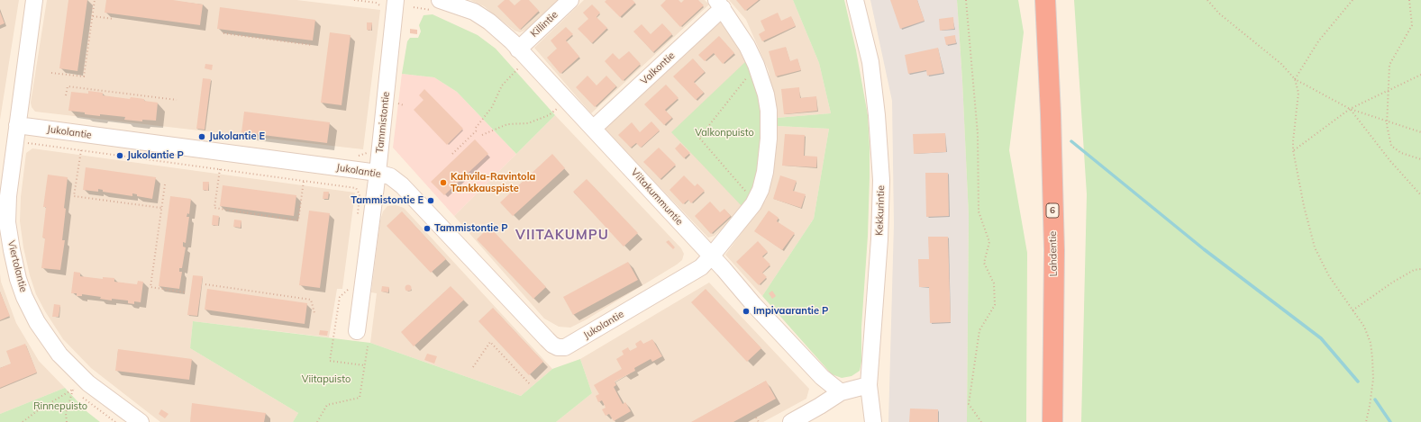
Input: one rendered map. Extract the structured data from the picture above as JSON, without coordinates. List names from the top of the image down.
{
  "streets": {
    "highway": ["6", "Lahdentie"],
    "street": [
      "Killintie",
      "Valkontie",
      "Tammistontie",
      "Jukolantie",
      "Viitakummuntie",
      "Kekkurintie",
      "Viertolantie"
    ]
  },
  "crossings": [
    ["Killintie", "Viitakummuntie"],
    ["Valkontie", "Viitakummuntie"],
    ["Tammistontie", "Jukolantie"],
    ["Jukolantie", "Viitakummuntie"],
    ["Jukolantie", "Viertolantie"]
  ],
  "districts": ["VIITAKUMPU"],
  "parks": ["Valkonpuisto", "Viitapuisto", "Rinnepuisto"],
  "places": [
    "Jukolantie E",
    "Jukolantie P",
    "Kahvila-Ravintola Tankkauspiste",
    "Tammistontie E",
    "Tammistontie P",
    "Impivaarantie P"
  ]
}
